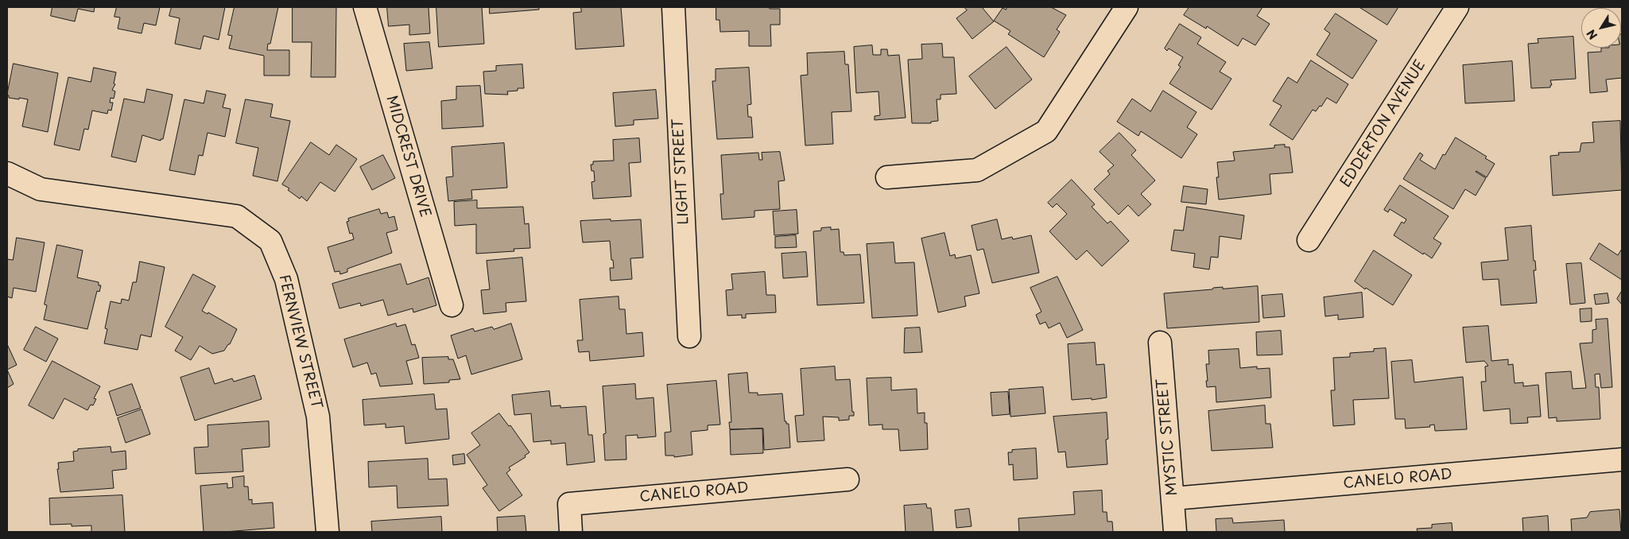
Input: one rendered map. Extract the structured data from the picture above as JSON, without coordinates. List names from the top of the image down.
{
  "streets": {
    "street": [
      "EDDERTON AVENUE",
      "MIDCREST DRIVE",
      "LIGHT STREET",
      "FERNVIEW STREET",
      "MYSTIC STREET",
      "CANELO ROAD"
    ]
  },
  "crossings": [
    ["MYSTIC STREET", "CANELO ROAD"]
  ],
  "north": "bottom left"
}
